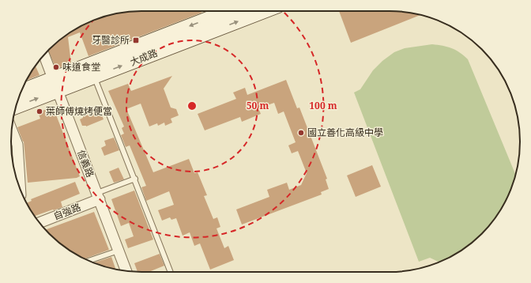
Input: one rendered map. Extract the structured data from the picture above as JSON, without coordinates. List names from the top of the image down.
{
  "streets": {
    "main road": ["大成路"],
    "street": ["信義路", "自強路"]
  },
  "crossings": [
    ["大成路", "信義路"],
    ["信義路", "自強路"]
  ],
  "places": {
    "transit": ["牙醫診所"],
    "other": ["味道食堂", "葉師傅燒烤便當", "國立善化高級中學"]
  },
  "rings": ["50 m", "100 m"]
}
